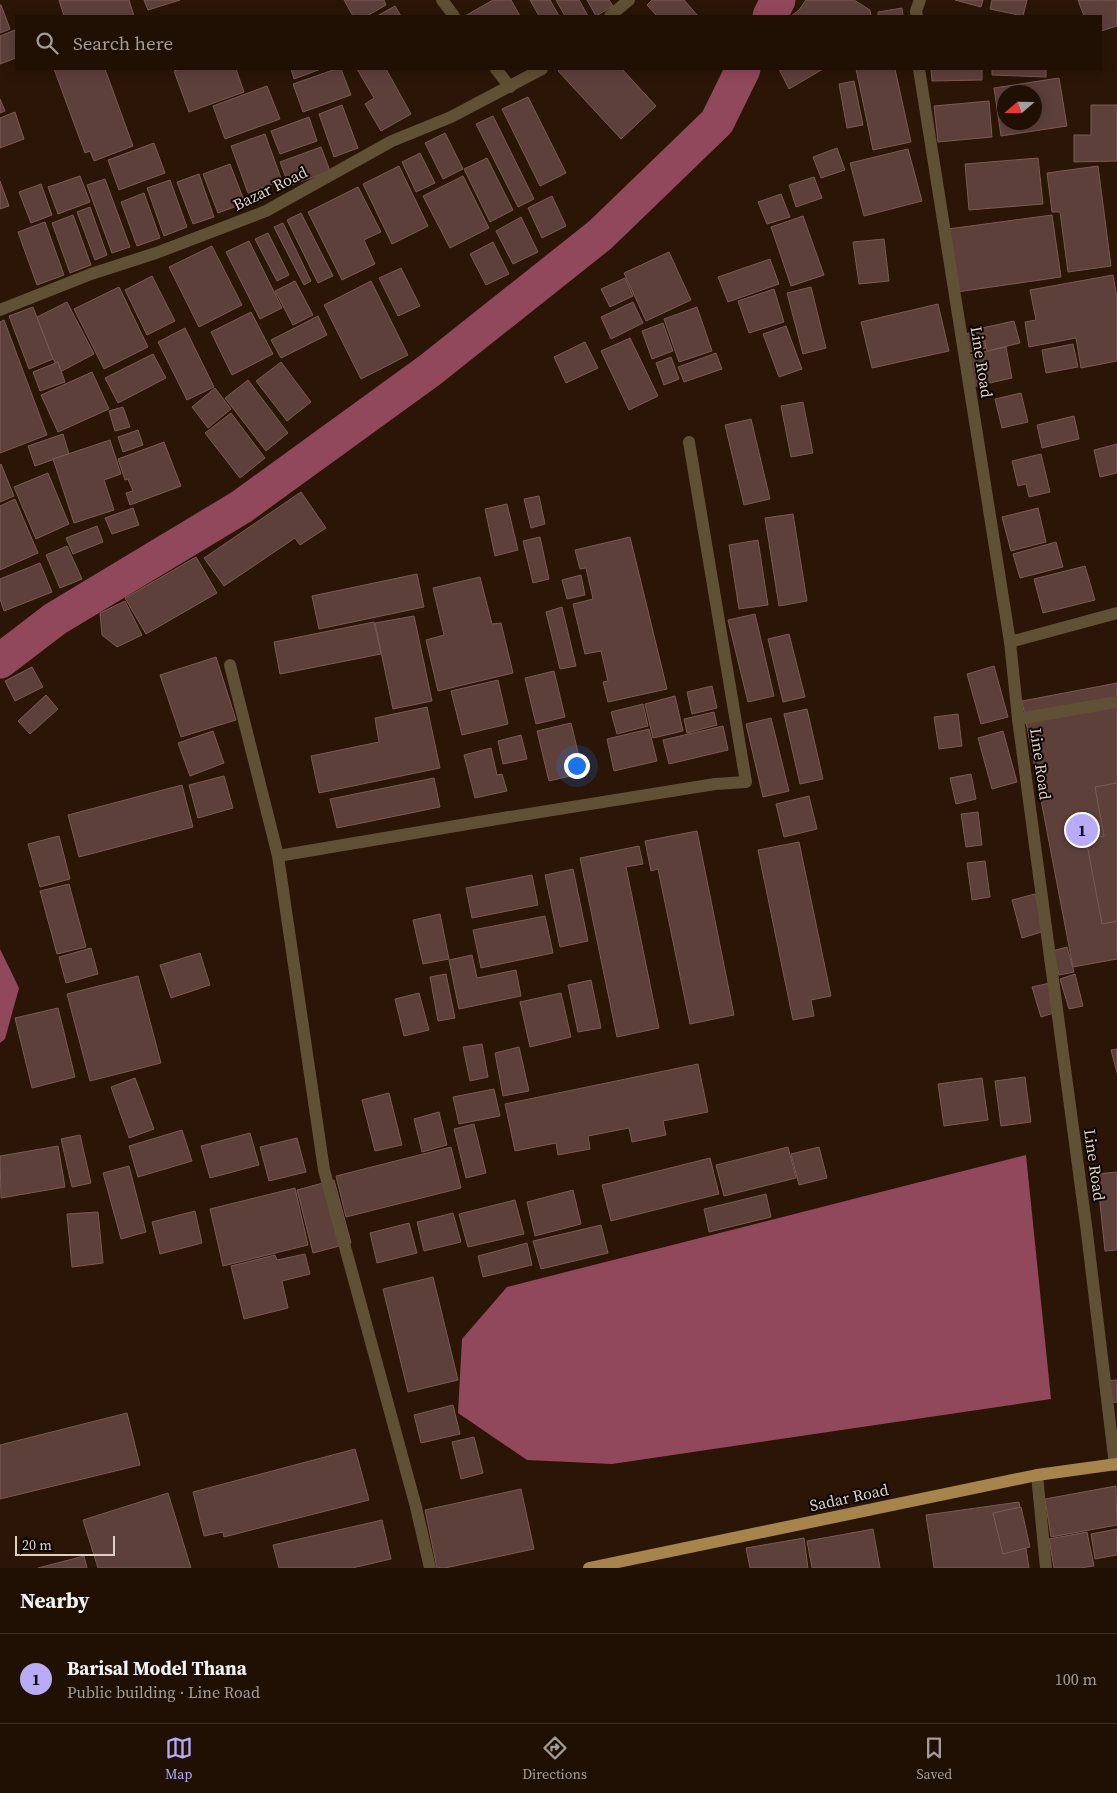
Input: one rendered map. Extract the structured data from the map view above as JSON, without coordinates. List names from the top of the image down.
{
  "streets": {
    "main road": ["Sadar Road"],
    "street": ["Bazar Road", "Line Road"]
  },
  "crossings": [
    ["Line Road", "Sadar Road"]
  ],
  "scale_bar": "20 m",
  "north": "left",
  "page": {
    "search": "Search here",
    "pins": "1",
    "scale": "20 m",
    "heading": "Nearby",
    "list": [
      {
        "mark": "1",
        "name": "Barisal Model Thana",
        "note": "Public building · Line Road",
        "value": "100 m"
      }
    ],
    "nav": ["Map", "Directions", "Saved"]
  }
}
